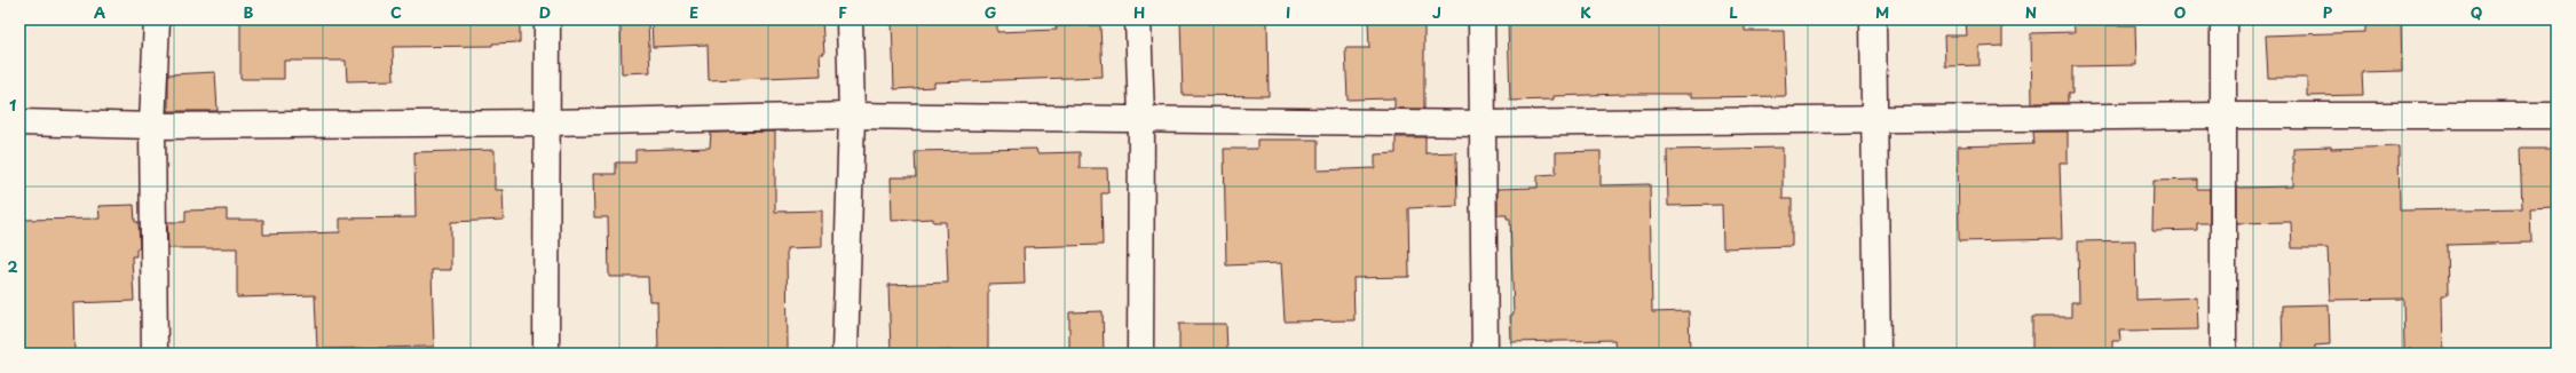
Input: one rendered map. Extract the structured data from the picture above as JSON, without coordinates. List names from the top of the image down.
{
  "grid": {
    "columns": [
      "A",
      "B",
      "C",
      "D",
      "E",
      "F",
      "G",
      "H",
      "I",
      "J",
      "K",
      "L",
      "M",
      "N",
      "O",
      "P",
      "Q"
    ],
    "rows": ["1", "2"]
  }
}
